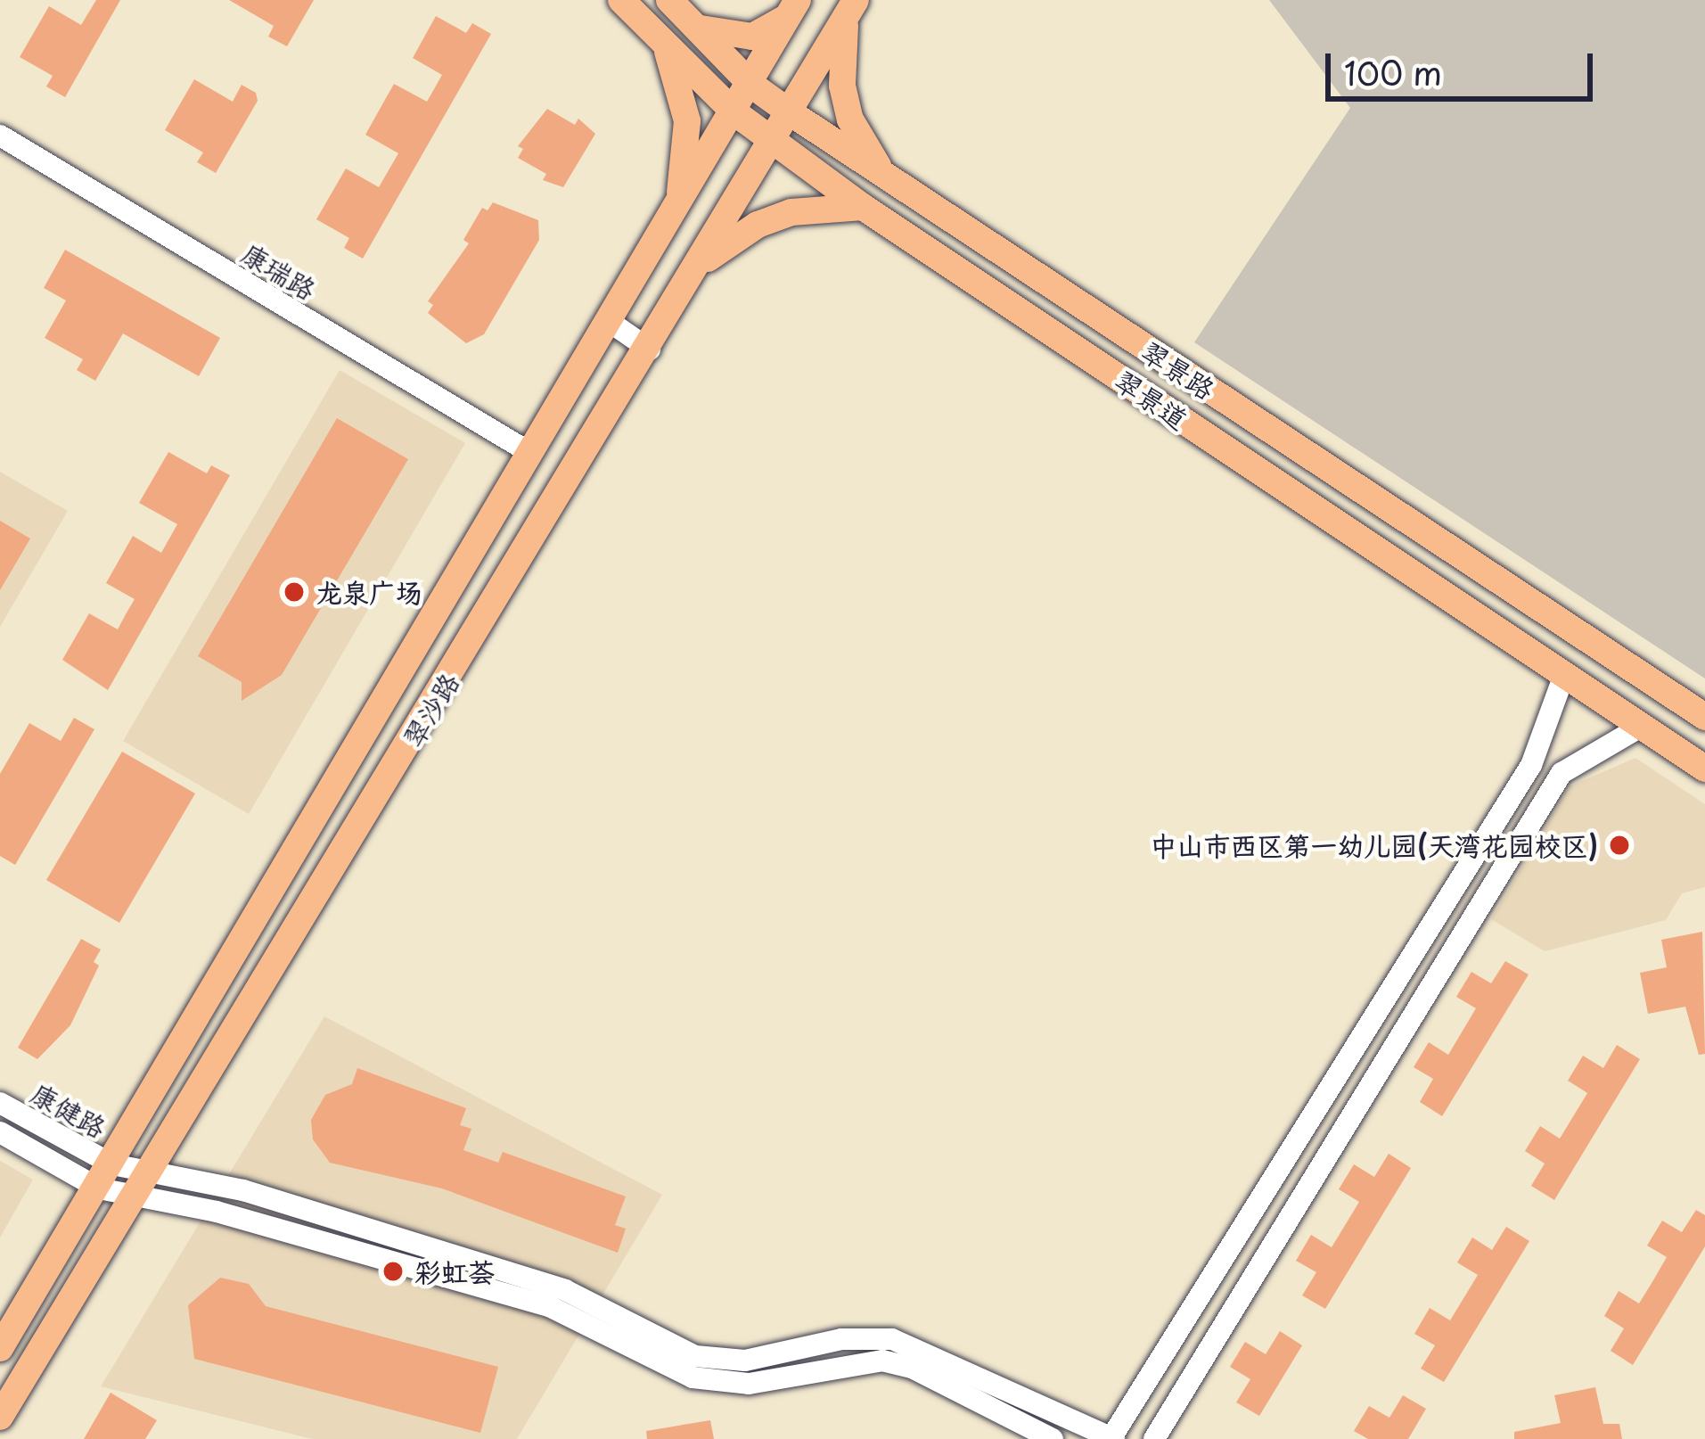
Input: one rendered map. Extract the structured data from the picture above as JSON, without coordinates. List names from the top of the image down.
{
  "streets": {
    "main road": ["翠景路", "翠景道", "翠沙路"],
    "street": ["康瑞路", "康健路"]
  },
  "crossings": [
    ["康瑞路", "翠沙路"],
    ["翠景路", "翠沙路"],
    ["翠景道", "翠沙路"],
    ["翠沙路", "康健路"]
  ],
  "places": ["龙泉广场", "中山市西区第一幼儿园(天湾花园校区)", "彩虹荟"],
  "scale_bar": "100 m"
}
